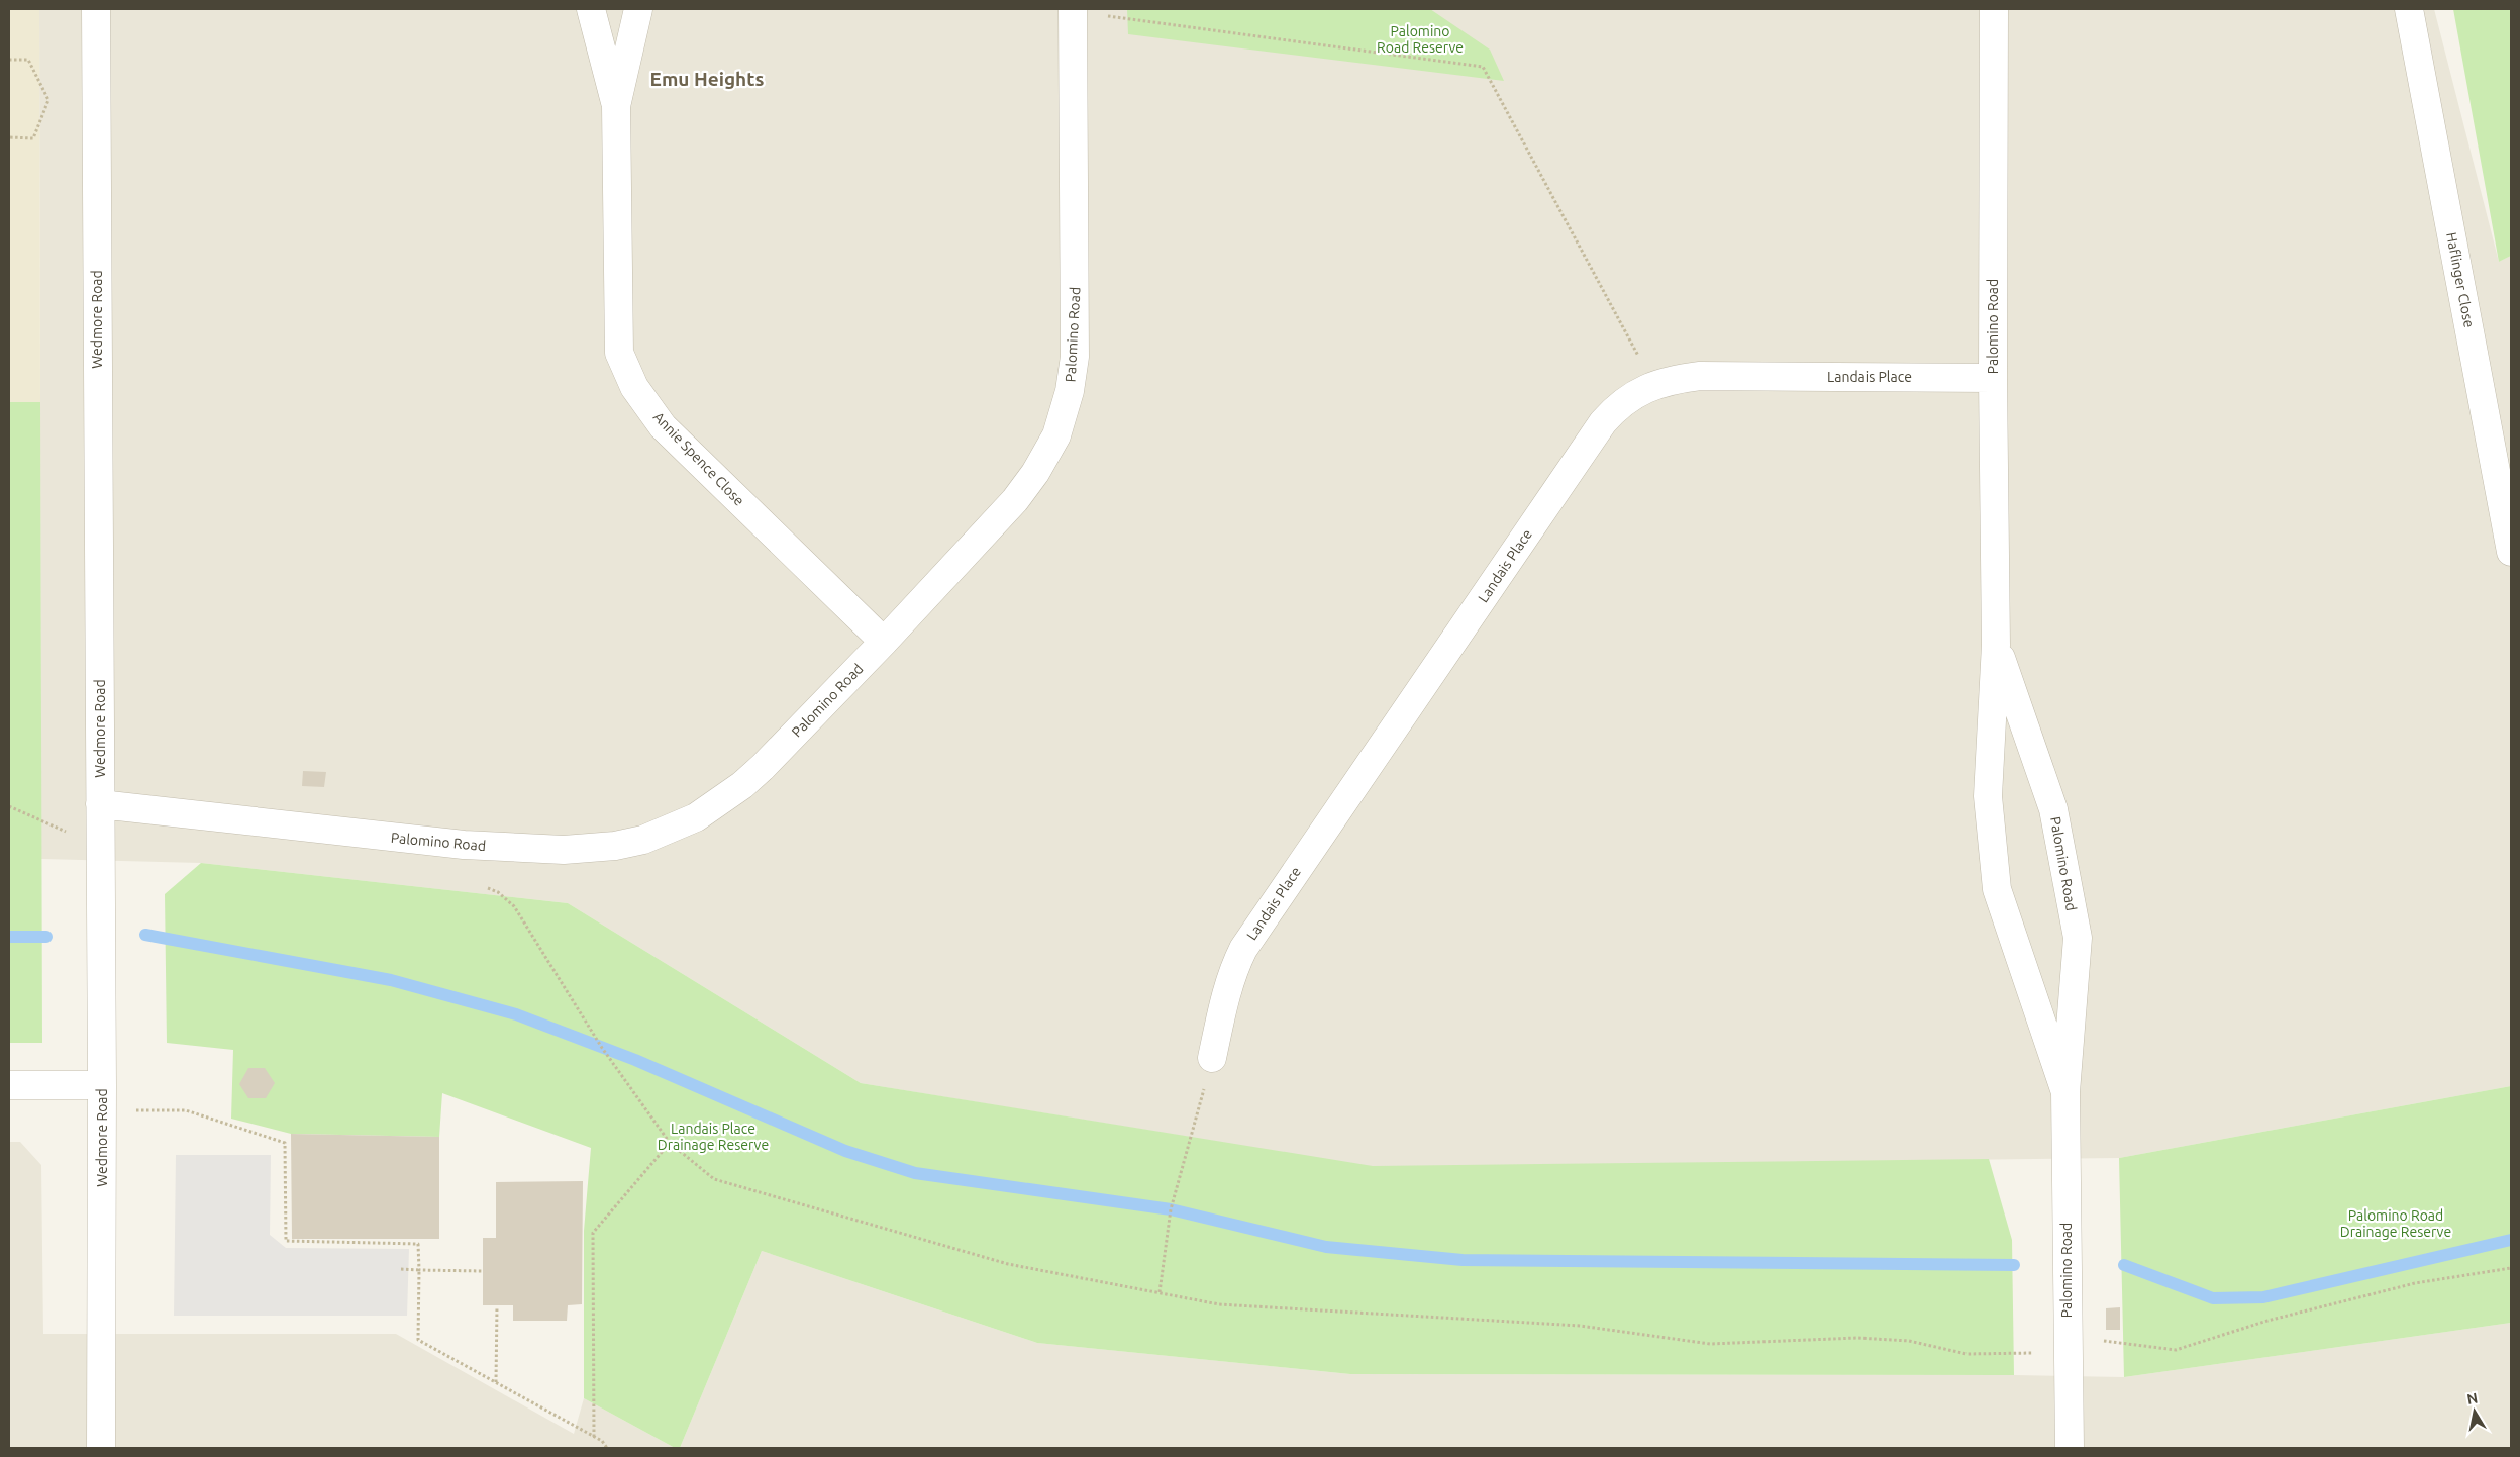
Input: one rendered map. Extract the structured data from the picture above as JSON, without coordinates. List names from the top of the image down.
{
  "streets": {
    "street": [
      "Haflinger Close",
      "Wedmore Road",
      "Palomino Road",
      "Landais Place",
      "Annie Spence Close"
    ]
  },
  "crossings": [
    ["Wedmore Road", "Palomino Road"],
    ["Palomino Road", "Landais Place"],
    ["Palomino Road", "Annie Spence Close"]
  ],
  "districts": ["Emu Heights"],
  "parks": ["Palomino Road Reserve", "Landais Place Drainage Reserve", "Palomino Road Drainage Reserve"],
  "north": "top"
}
